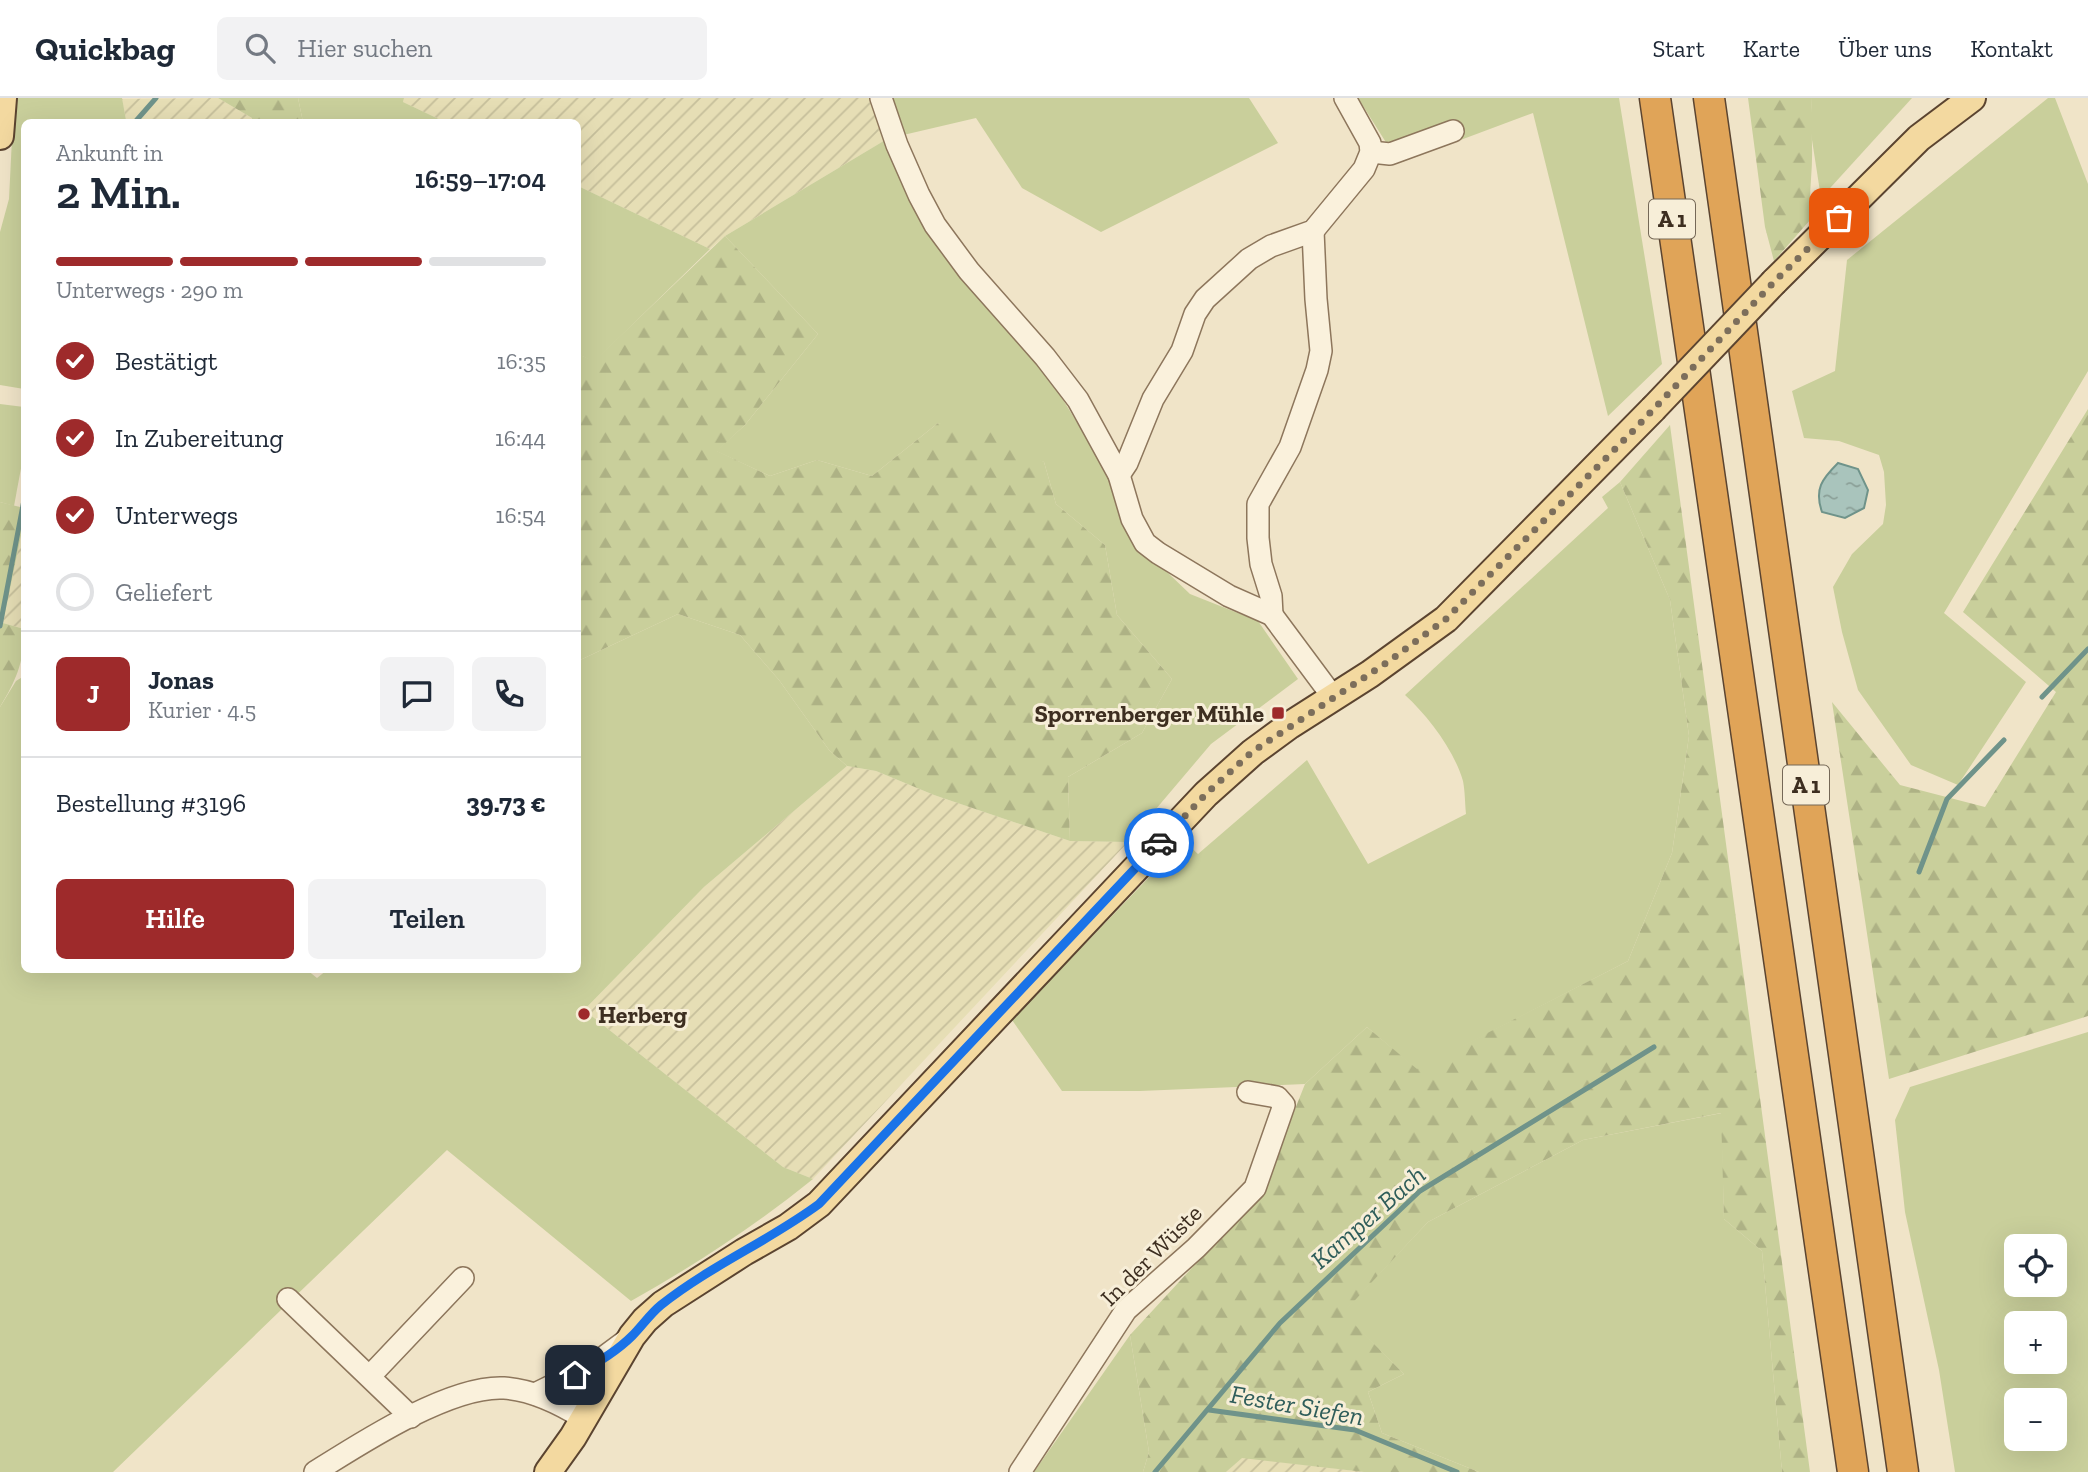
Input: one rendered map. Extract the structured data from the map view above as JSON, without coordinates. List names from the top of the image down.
{
  "streets": {
    "highway": ["A 1"],
    "street": ["In der Wüste"]
  },
  "water": ["Kamper Bach", "Fester Siefen"],
  "places": {
    "transit": ["Sporrenberger Mühle"],
    "other": ["Herberg"]
  },
  "page": {
    "header": "Quickbag",
    "search": "Hier suchen",
    "nav": [
      "Start",
      "Karte",
      "Über uns",
      "Kontakt"
    ],
    "heading": ["2 Min.", "Ankunft in", "16:59–17:04"],
    "panel": [
      "Jonas",
      "Kurier · 4.5",
      "Bestellung #3196",
      "39.73 €"
    ],
    "bar": "Unterwegs · 290 m",
    "list": [
      ["Bestätigt", "16:35"],
      ["In Zubereitung", "16:44"],
      ["Unterwegs", "16:54"],
      "Geliefert"
    ],
    "round": "J",
    "buttons": ["Hilfe", "Teilen"],
    "map_buttons": ["+", "−"]
  }
}
